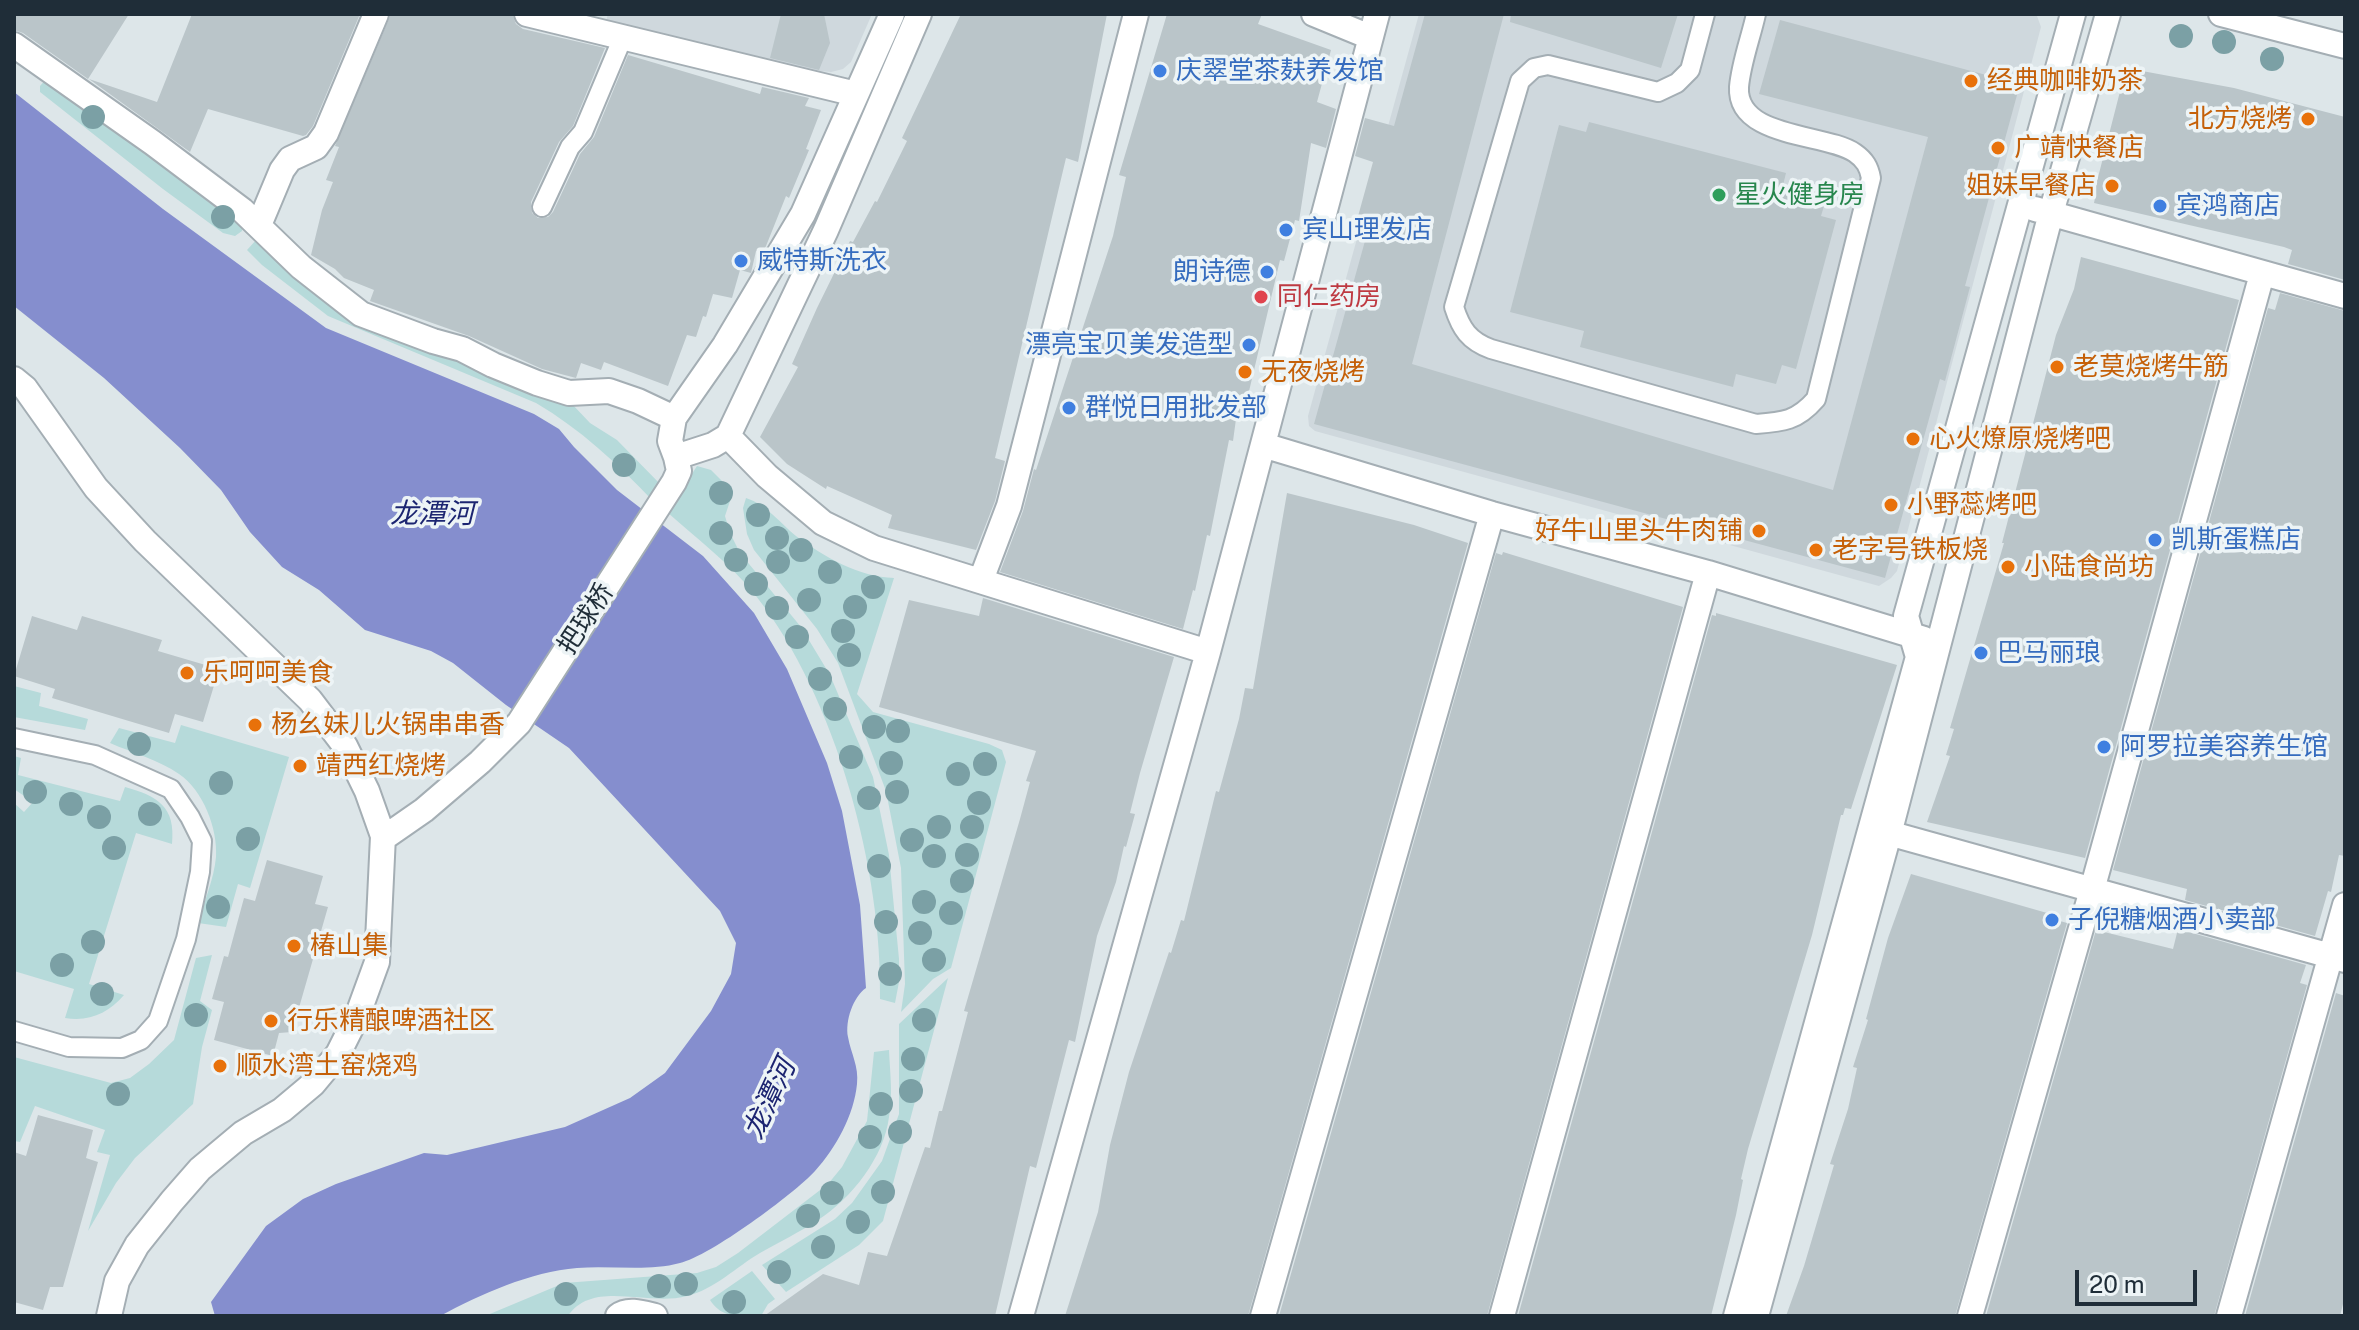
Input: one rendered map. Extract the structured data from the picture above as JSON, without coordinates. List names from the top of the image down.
{
  "streets": {
    "street": ["把球桥"]
  },
  "water": ["龙潭河"],
  "places": [
    "庆翠堂茶麸养发馆",
    "经典咖啡奶茶",
    "北方烧烤",
    "广靖快餐店",
    "姐妹早餐店",
    "星火健身房",
    "宾鸿商店",
    "宾山理发店",
    "威特斯洗衣",
    "朗诗德",
    "同仁药房",
    "漂亮宝贝美发造型",
    "老莫烧烤牛筋",
    "无夜烧烤",
    "群悦日用批发部",
    "心火燎原烧烤吧",
    "小野蕊烤吧",
    "好牛山里头牛肉铺",
    "凯斯蛋糕店",
    "老字号铁板烧",
    "小陆食尚坊",
    "巴马丽琅",
    "乐呵呵美食",
    "杨幺妹儿火锅串串香",
    "阿罗拉美容养生馆",
    "靖西红烧烤",
    "子倪糖烟酒小卖部",
    "椿山集",
    "行乐精酿啤酒社区",
    "顺水湾土窑烧鸡"
  ],
  "scale_bar": "20 m"
}
